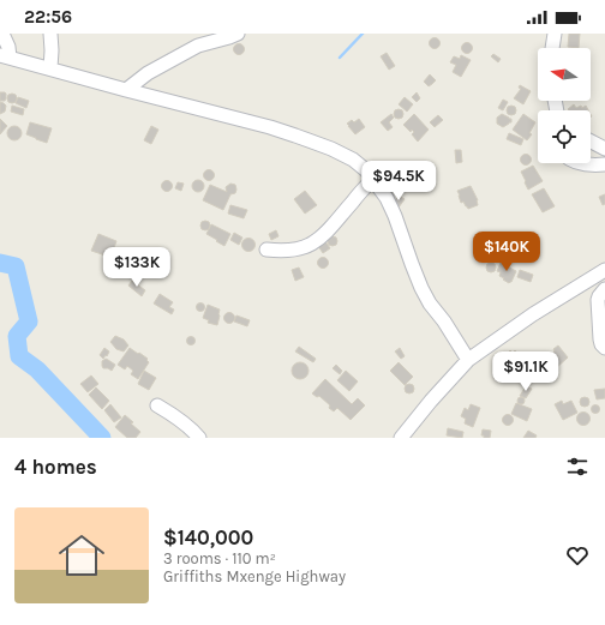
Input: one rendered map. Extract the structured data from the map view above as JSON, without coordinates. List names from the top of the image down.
{
  "north": "left",
  "page": {
    "status": "22:56",
    "price": [
      "$94.5K",
      "$140K",
      "$133K",
      "$91.1K"
    ],
    "heading": "4 homes",
    "list": [
      {
        "name": "$140,000",
        "note": "3 rooms · 110 m² · Griffiths Mxenge Highway"
      }
    ]
  }
}
